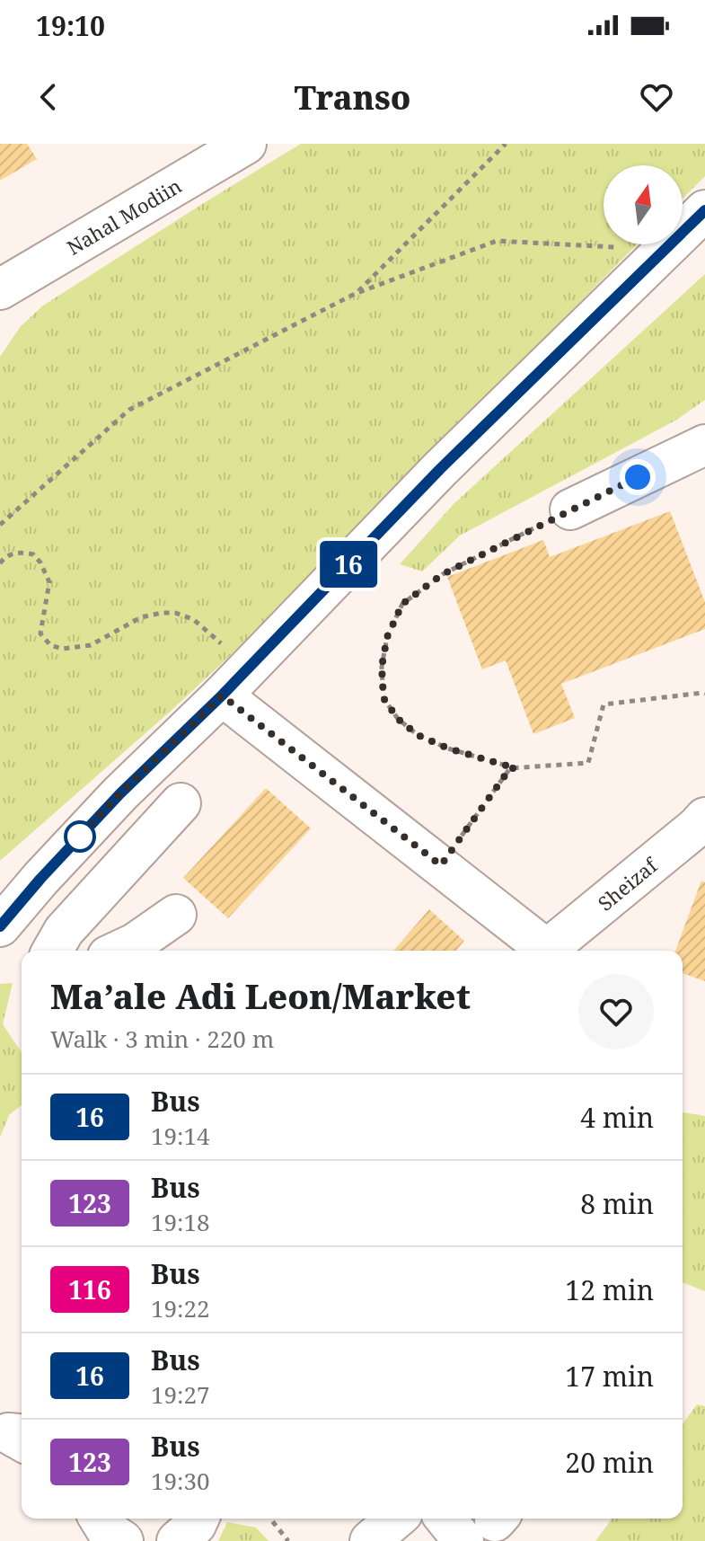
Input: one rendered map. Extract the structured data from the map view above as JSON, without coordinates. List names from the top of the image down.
{
  "streets": {
    "street": ["Nahal Modiin", "Sheizaf"]
  },
  "lines": ["bus line 16"],
  "north": "top",
  "page": {
    "status": "19:10",
    "header": "Transo",
    "on_map": "16",
    "heading": ["Ma’ale Adi Leon/Market", "Walk · 3 min · 220 m"],
    "list": [
      {
        "mark": "16",
        "name": "Bus",
        "note": "19:14",
        "value": "4 min"
      },
      {
        "mark": "123",
        "name": "Bus",
        "note": "19:18",
        "value": "8 min"
      },
      {
        "mark": "116",
        "name": "Bus",
        "note": "19:22",
        "value": "12 min"
      },
      {
        "mark": "16",
        "name": "Bus",
        "note": "19:27",
        "value": "17 min"
      },
      {
        "mark": "123",
        "name": "Bus",
        "note": "19:30",
        "value": "20 min"
      }
    ]
  }
}
